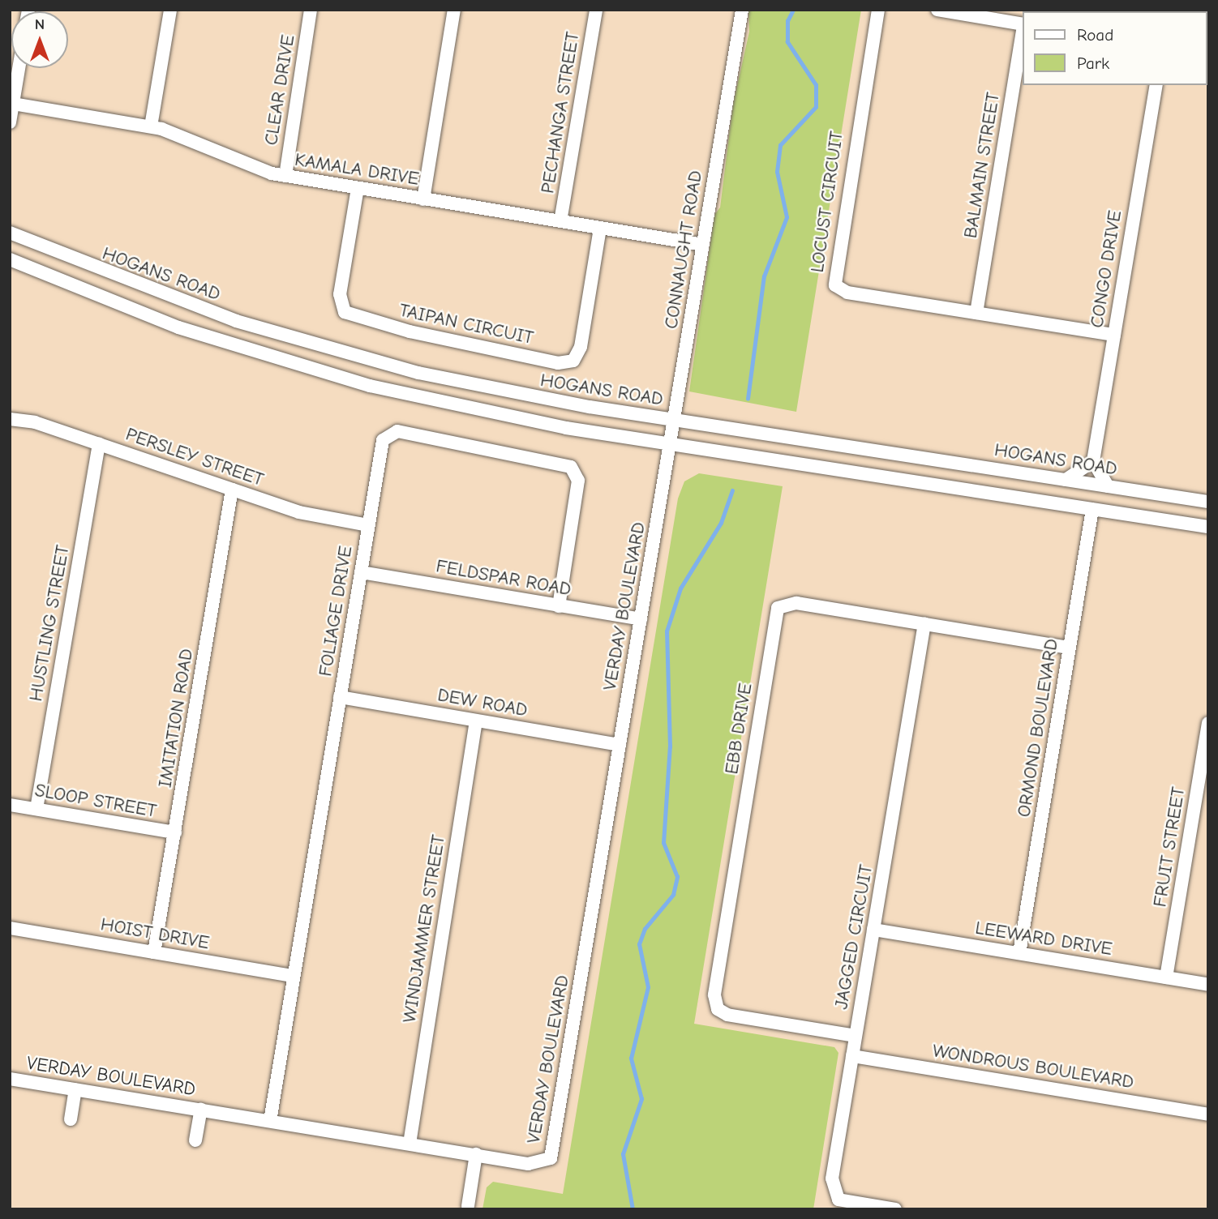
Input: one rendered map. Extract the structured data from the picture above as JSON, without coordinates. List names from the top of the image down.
{
  "streets": {
    "street": [
      "CLEAR DRIVE",
      "PECHANGA STREET",
      "BALMAIN STREET",
      "KAMALA DRIVE",
      "LOCUST CIRCUIT",
      "CONNAUGHT ROAD",
      "CONGO DRIVE",
      "HOGANS ROAD",
      "TAIPAN CIRCUIT",
      "PERSLEY STREET",
      "FELDSPAR ROAD",
      "VERDAY BOULEVARD",
      "FOLIAGE DRIVE",
      "HUSTLING STREET",
      "DEW ROAD",
      "IMITATION ROAD",
      "ORMOND BOULEVARD",
      "EBB DRIVE",
      "SLOOP STREET",
      "FRUIT STREET",
      "WINDJAMMER STREET",
      "HOIST DRIVE",
      "JAGGED CIRCUIT",
      "LEEWARD DRIVE",
      "WONDROUS BOULEVARD"
    ]
  },
  "crossings": [
    ["CLEAR DRIVE", "KAMALA DRIVE"],
    ["PECHANGA STREET", "KAMALA DRIVE"],
    ["BALMAIN STREET", "LOCUST CIRCUIT"],
    ["KAMALA DRIVE", "CONNAUGHT ROAD"],
    ["KAMALA DRIVE", "TAIPAN CIRCUIT"],
    ["LOCUST CIRCUIT", "CONGO DRIVE"],
    ["CONNAUGHT ROAD", "HOGANS ROAD"],
    ["CONNAUGHT ROAD", "VERDAY BOULEVARD"],
    ["PERSLEY STREET", "FOLIAGE DRIVE"],
    ["PERSLEY STREET", "HUSTLING STREET"],
    ["PERSLEY STREET", "IMITATION ROAD"],
    ["FELDSPAR ROAD", "VERDAY BOULEVARD"],
    ["FELDSPAR ROAD", "FOLIAGE DRIVE"],
    ["VERDAY BOULEVARD", "FOLIAGE DRIVE"],
    ["VERDAY BOULEVARD", "DEW ROAD"],
    ["VERDAY BOULEVARD", "WINDJAMMER STREET"],
    ["FOLIAGE DRIVE", "DEW ROAD"],
    ["FOLIAGE DRIVE", "HOIST DRIVE"],
    ["HUSTLING STREET", "SLOOP STREET"],
    ["DEW ROAD", "WINDJAMMER STREET"],
    ["IMITATION ROAD", "SLOOP STREET"],
    ["IMITATION ROAD", "HOIST DRIVE"],
    ["ORMOND BOULEVARD", "EBB DRIVE"],
    ["ORMOND BOULEVARD", "LEEWARD DRIVE"],
    ["EBB DRIVE", "JAGGED CIRCUIT"],
    ["FRUIT STREET", "LEEWARD DRIVE"],
    ["JAGGED CIRCUIT", "LEEWARD DRIVE"],
    ["JAGGED CIRCUIT", "WONDROUS BOULEVARD"]
  ],
  "legend": ["Road", "Park"],
  "north": "top"
}
